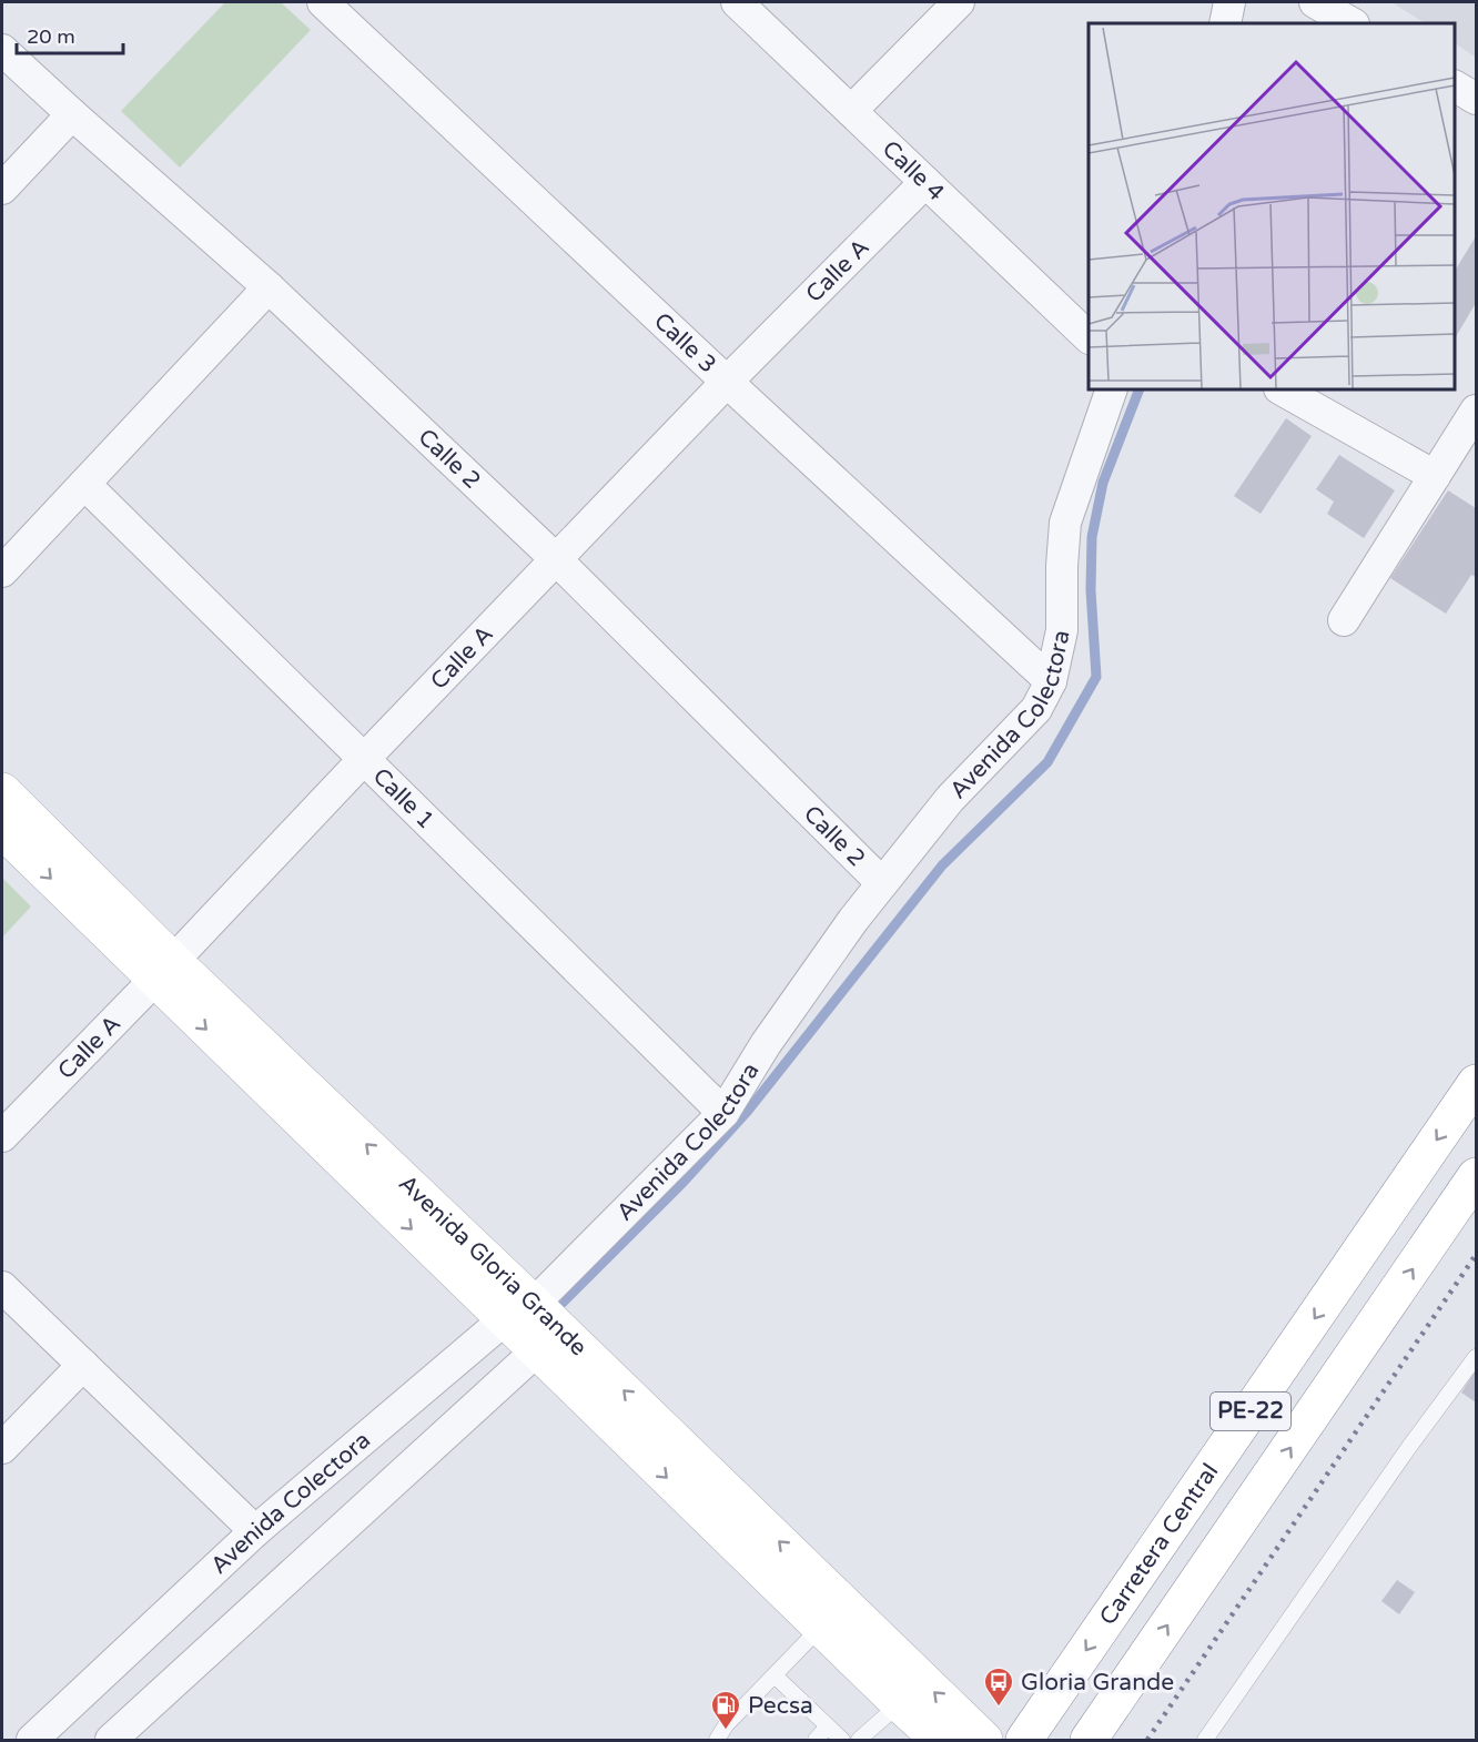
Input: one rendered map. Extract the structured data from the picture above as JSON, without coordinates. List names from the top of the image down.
{
  "streets": {
    "main road": ["Avenida Gloria Grande", "PE-22", "Carretera Central"],
    "street": [
      "Calle 4",
      "Calle A",
      "Calle 3",
      "Calle 2",
      "Avenida Colectora",
      "Calle 1"
    ]
  },
  "crossings": [
    ["Calle 4", "Calle A"],
    ["Calle A", "Calle 3"],
    ["Calle A", "Calle 2"],
    ["Calle A", "Calle 1"],
    ["Calle A", "Avenida Gloria Grande"],
    ["Calle 3", "Avenida Colectora"],
    ["Calle 2", "Avenida Colectora"],
    ["Avenida Colectora", "Calle 1"],
    ["Avenida Colectora", "Avenida Gloria Grande"]
  ],
  "places": {
    "bus stop": ["Gloria Grande"],
    "fuel station": ["Pecsa"]
  },
  "scale_bar": "20 m"
}
